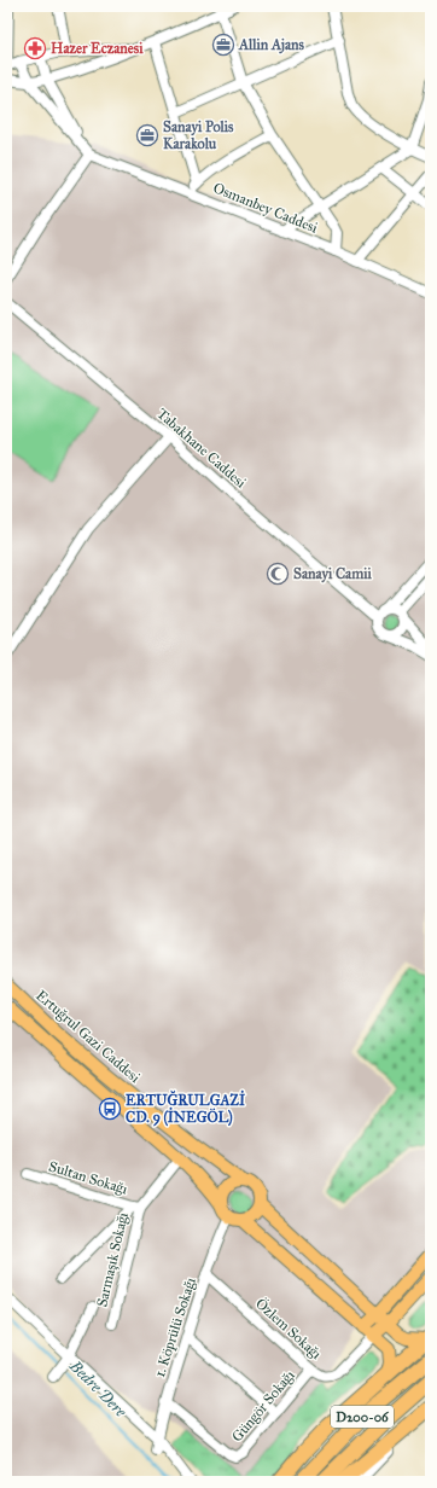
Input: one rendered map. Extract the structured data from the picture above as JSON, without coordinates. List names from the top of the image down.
{
  "streets": {
    "highway": ["D200-06"],
    "main road": ["Ertuğrul Gazi Caddesi"],
    "street": [
      "Osmanbey Caddesi",
      "Tabakhane Caddesi",
      "Sultan Sokağı",
      "Sarmaşık Sokağı",
      "1. Köprülü Sokağı",
      "Özlem Sokağı",
      "Güngör Sokağı"
    ]
  },
  "crossings": [
    ["Ertuğrul Gazi Caddesi", "1. Köprülü Sokağı"],
    ["Sultan Sokağı", "Sarmaşık Sokağı"],
    ["1. Köprülü Sokağı", "Özlem Sokağı"],
    ["1. Köprülü Sokağı", "Güngör Sokağı"],
    ["Özlem Sokağı", "Güngör Sokağı"]
  ],
  "water": ["Bedre Dere"],
  "places": {
    "office": ["Allin Ajans", "Sanayi Polis Karakolu"],
    "pharmacy": ["Hazer Eczanesi"],
    "mosque": ["Sanayi Camii"],
    "bus stop": ["ERTUĞRULGAZİ CD. 9 (İNEGÖL)"]
  }
}
